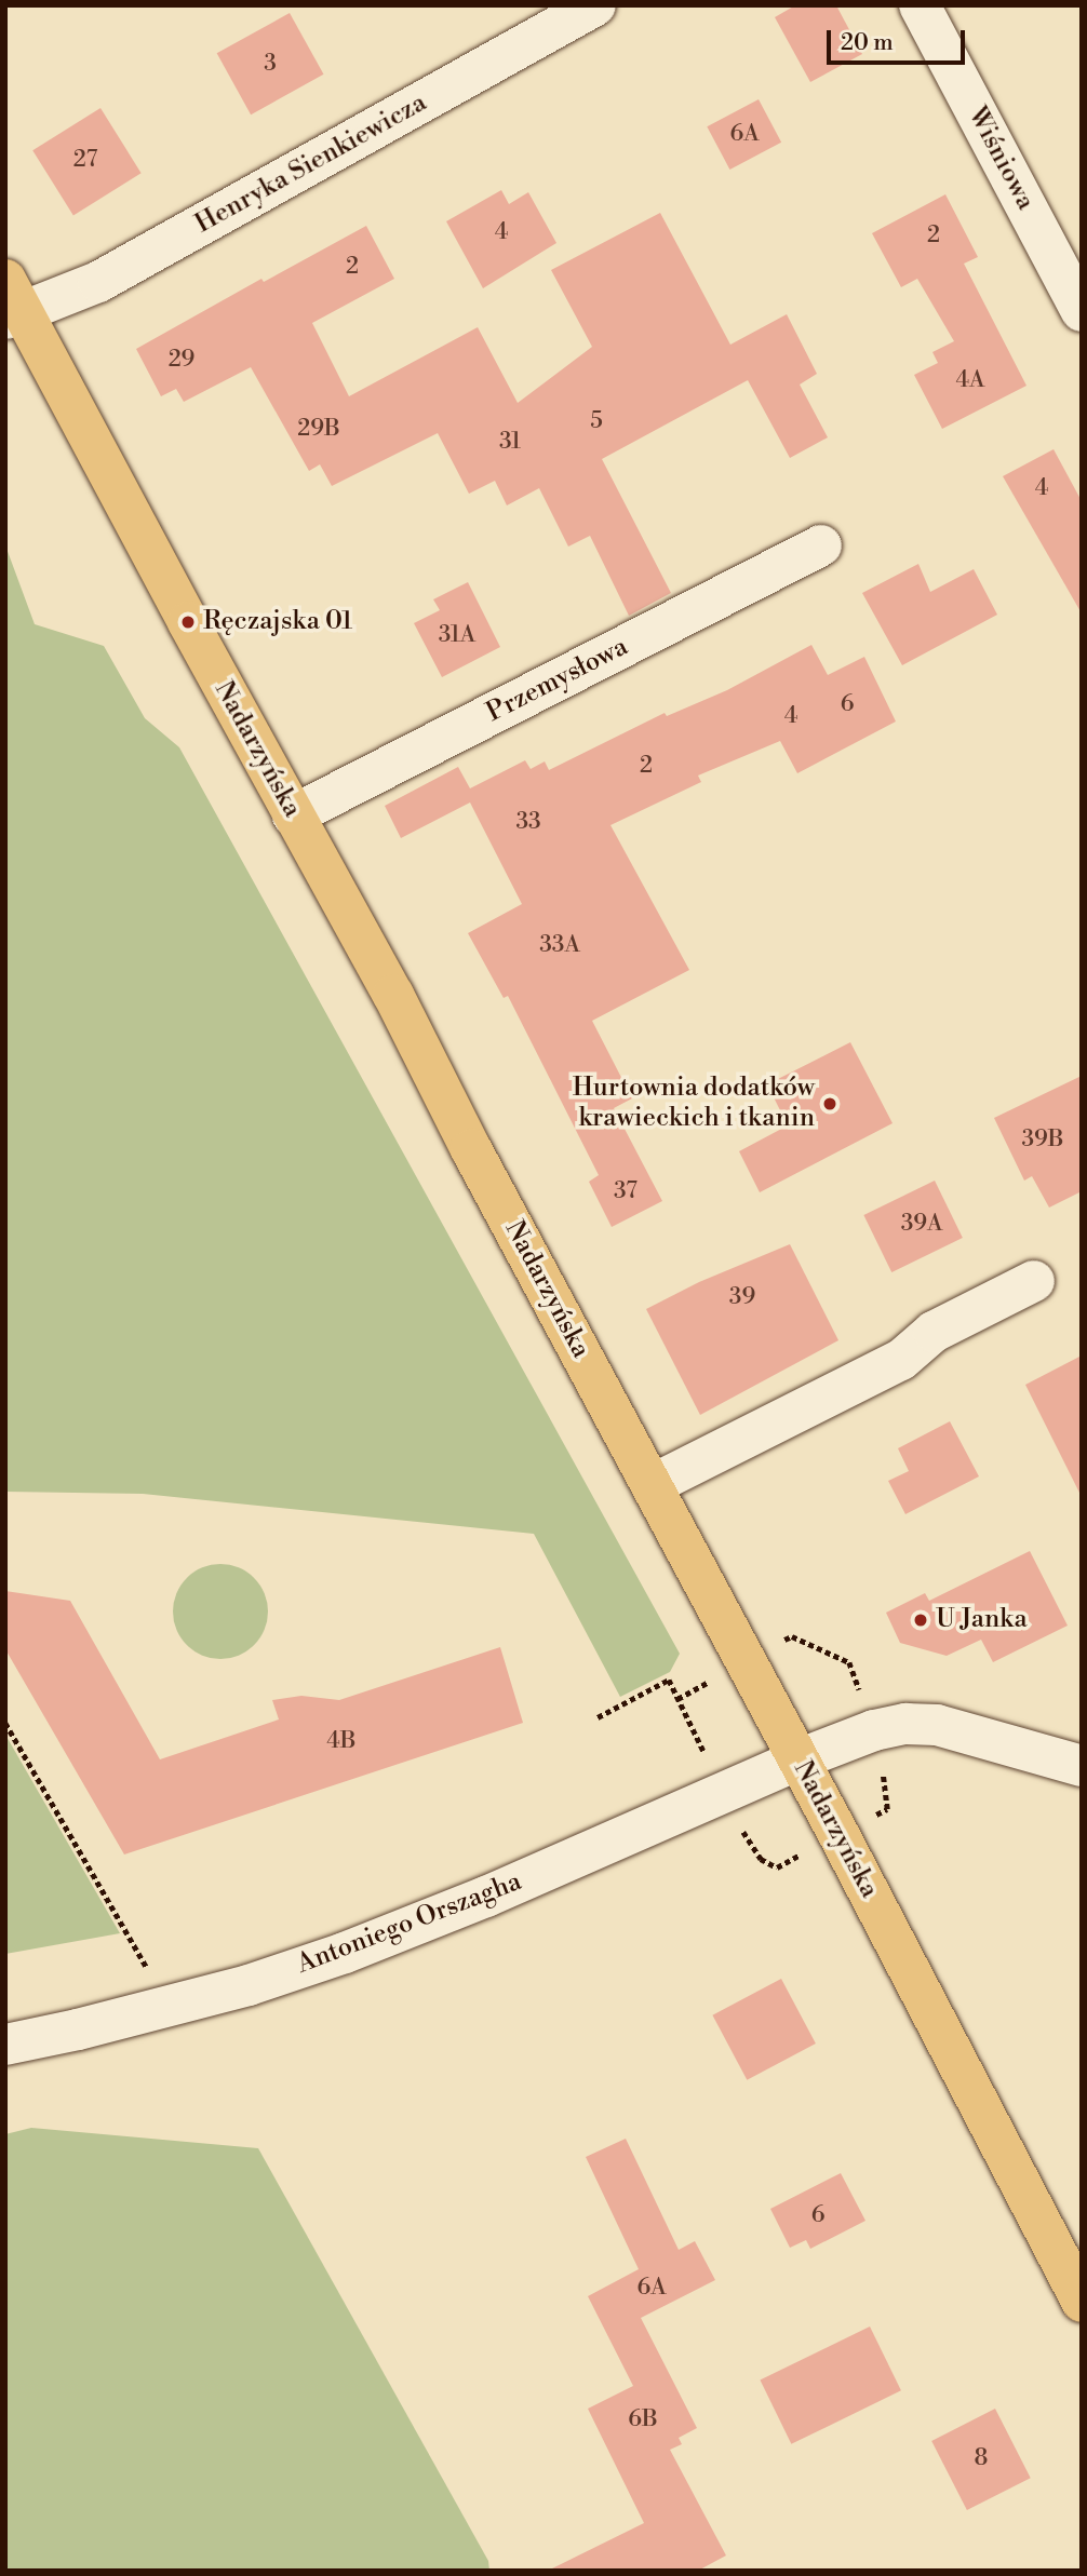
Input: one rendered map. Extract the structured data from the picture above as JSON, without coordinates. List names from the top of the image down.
{
  "streets": {
    "main road": ["Nadarzyńska"],
    "street": [
      "Wiśniowa",
      "Henryka Sienkiewicza",
      "Przemysłowa",
      "Antoniego Orszagha"
    ]
  },
  "crossings": [
    ["Henryka Sienkiewicza", "Nadarzyńska"],
    ["Przemysłowa", "Nadarzyńska"],
    ["Nadarzyńska", "Antoniego Orszagha"]
  ],
  "places": ["Ręczajska 01", "Hurtownia dodatków krawieckich i tkanin", "U Janka"],
  "house_numbers": [
    "3",
    "6A",
    "27",
    "4",
    "2",
    "2",
    "29",
    "4A",
    "5",
    "29B",
    "31",
    "4",
    "31A",
    "6",
    "4",
    "2",
    "33",
    "33A",
    "39B",
    "37",
    "39A",
    "39",
    "4B",
    "6",
    "6A",
    "6B",
    "8"
  ],
  "scale_bar": "20 m"
}
